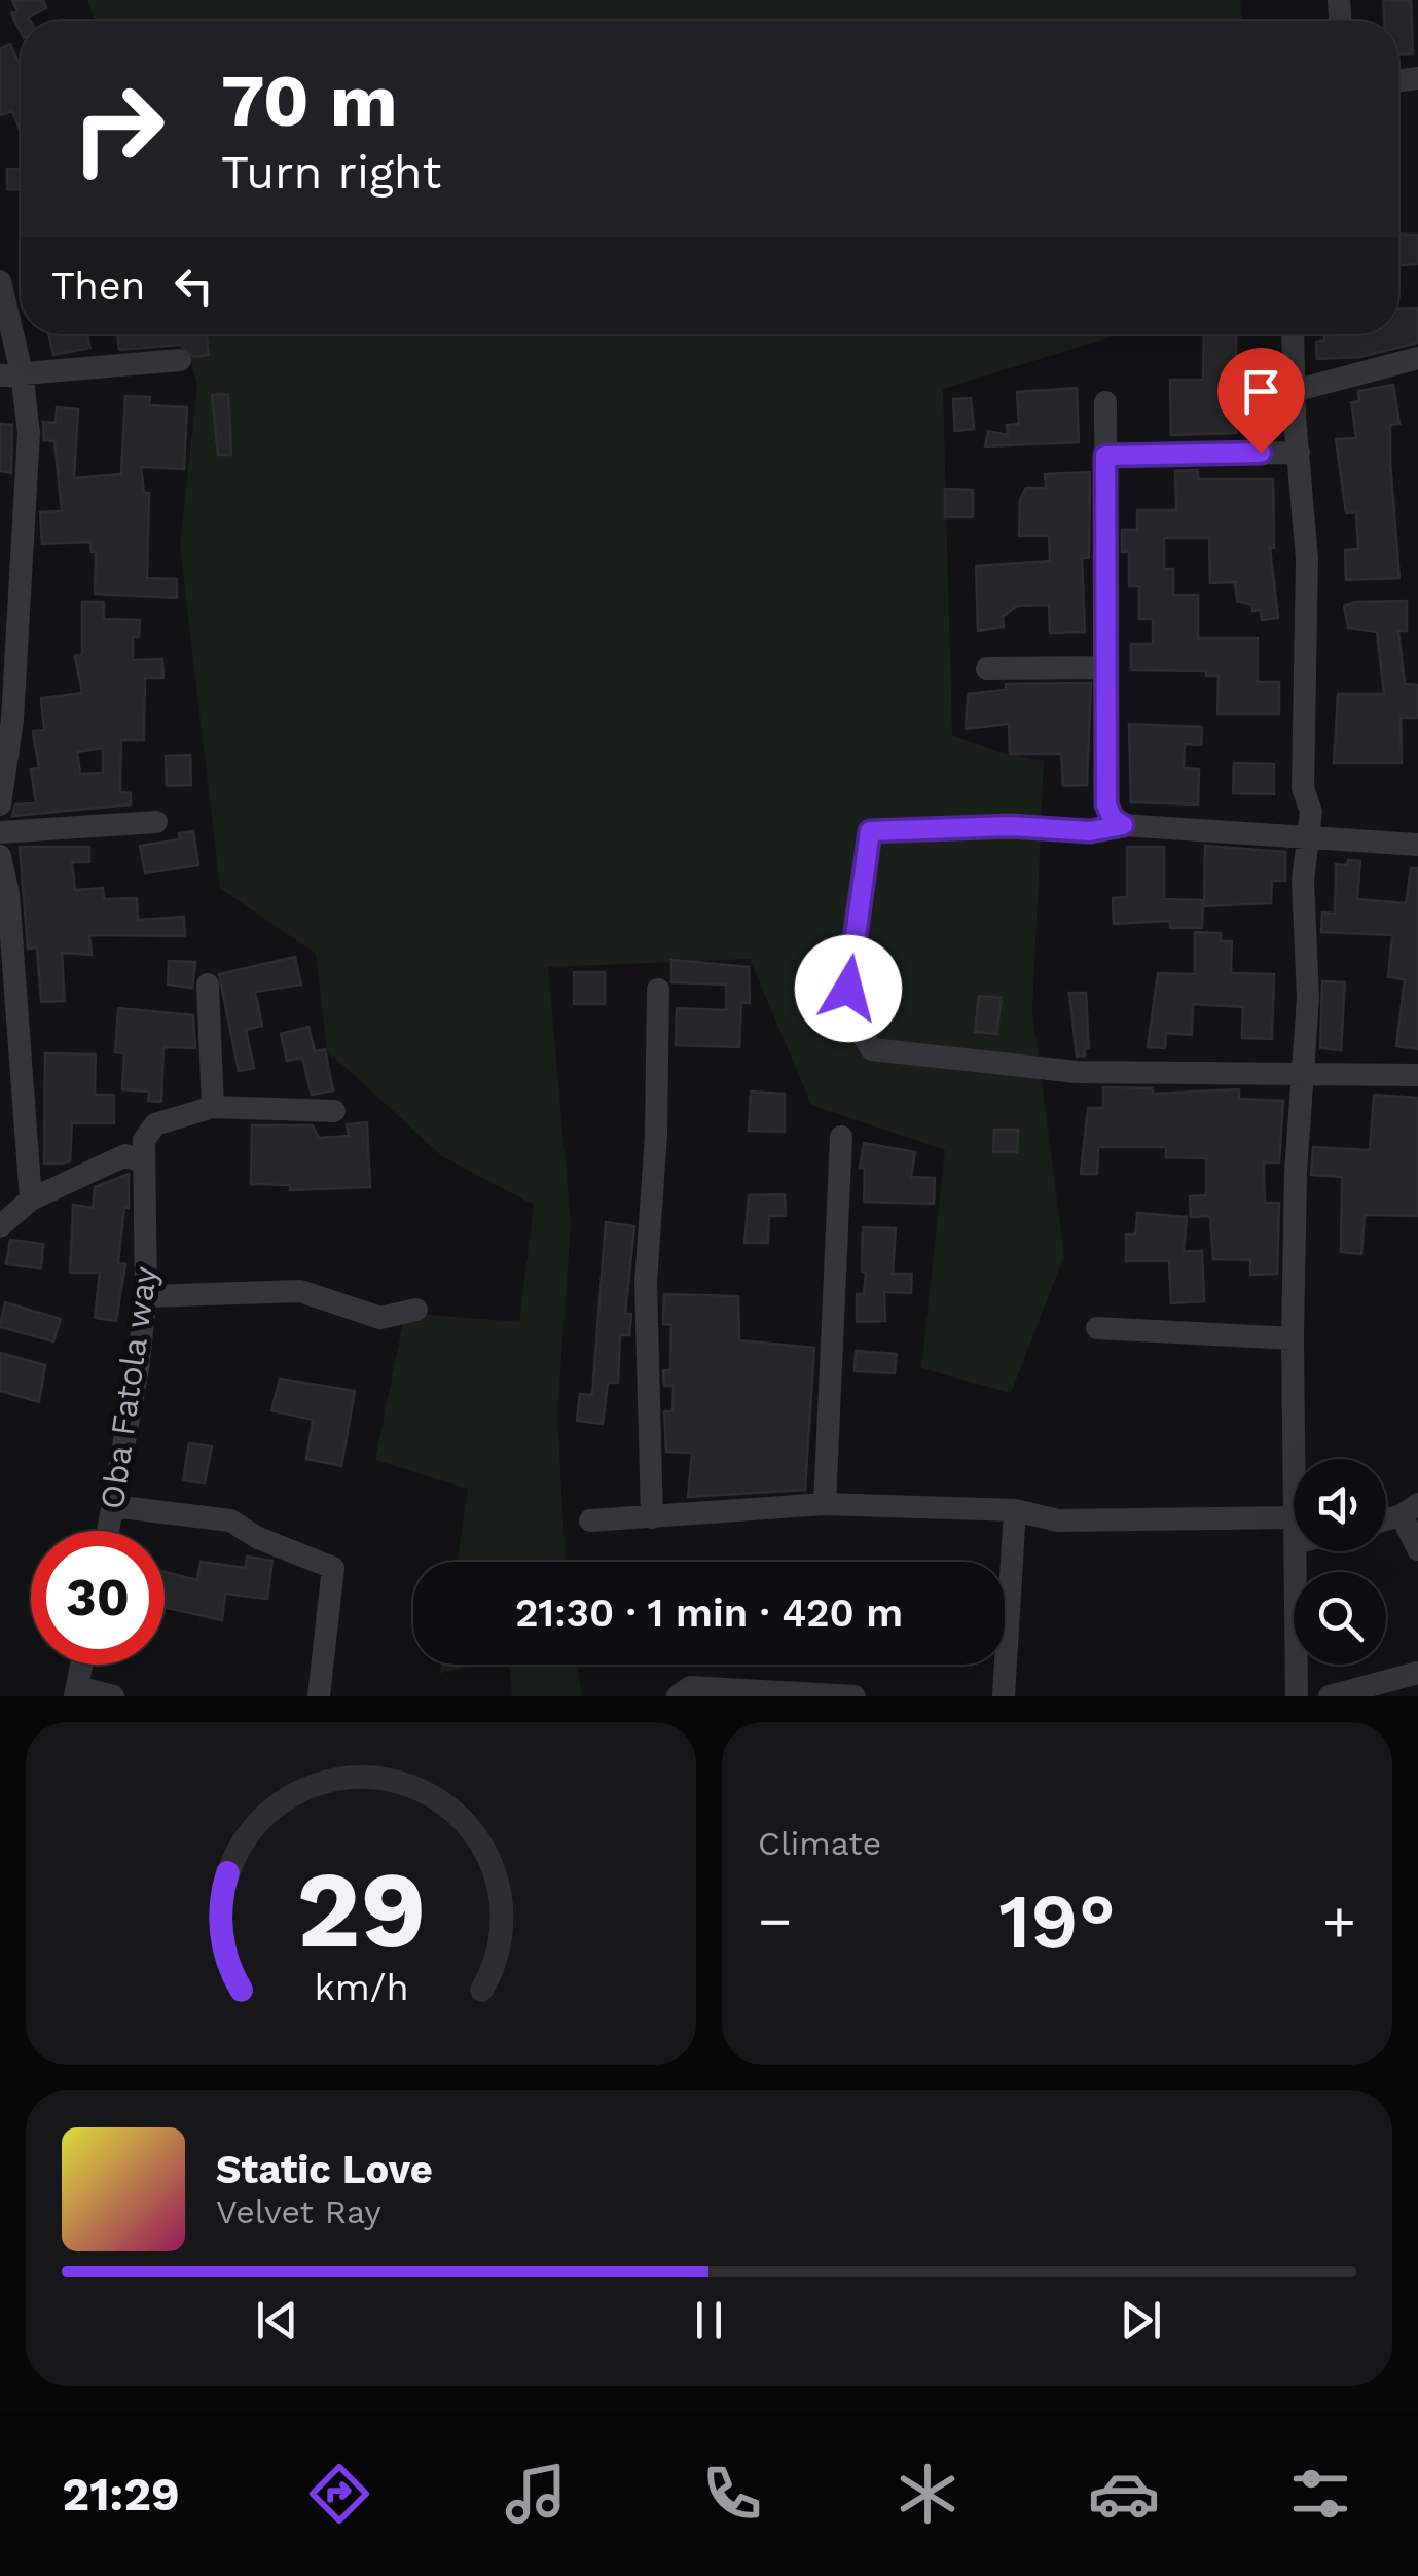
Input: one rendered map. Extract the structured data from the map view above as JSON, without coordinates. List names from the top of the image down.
{
  "streets": {
    "street": ["Oba Fatola way"]
  },
  "page": {
    "turn": ["70 m", "Turn right"],
    "then": "Then",
    "limit": "30",
    "trip": "21:30 · 1 min · 420 m",
    "tile": "Climate",
    "heat": ["−", "19°", "+"],
    "song": ["Static Love", "Velvet Ray"],
    "tabs": "21:29",
    "gauge": ["29", "km/h"]
  }
}
